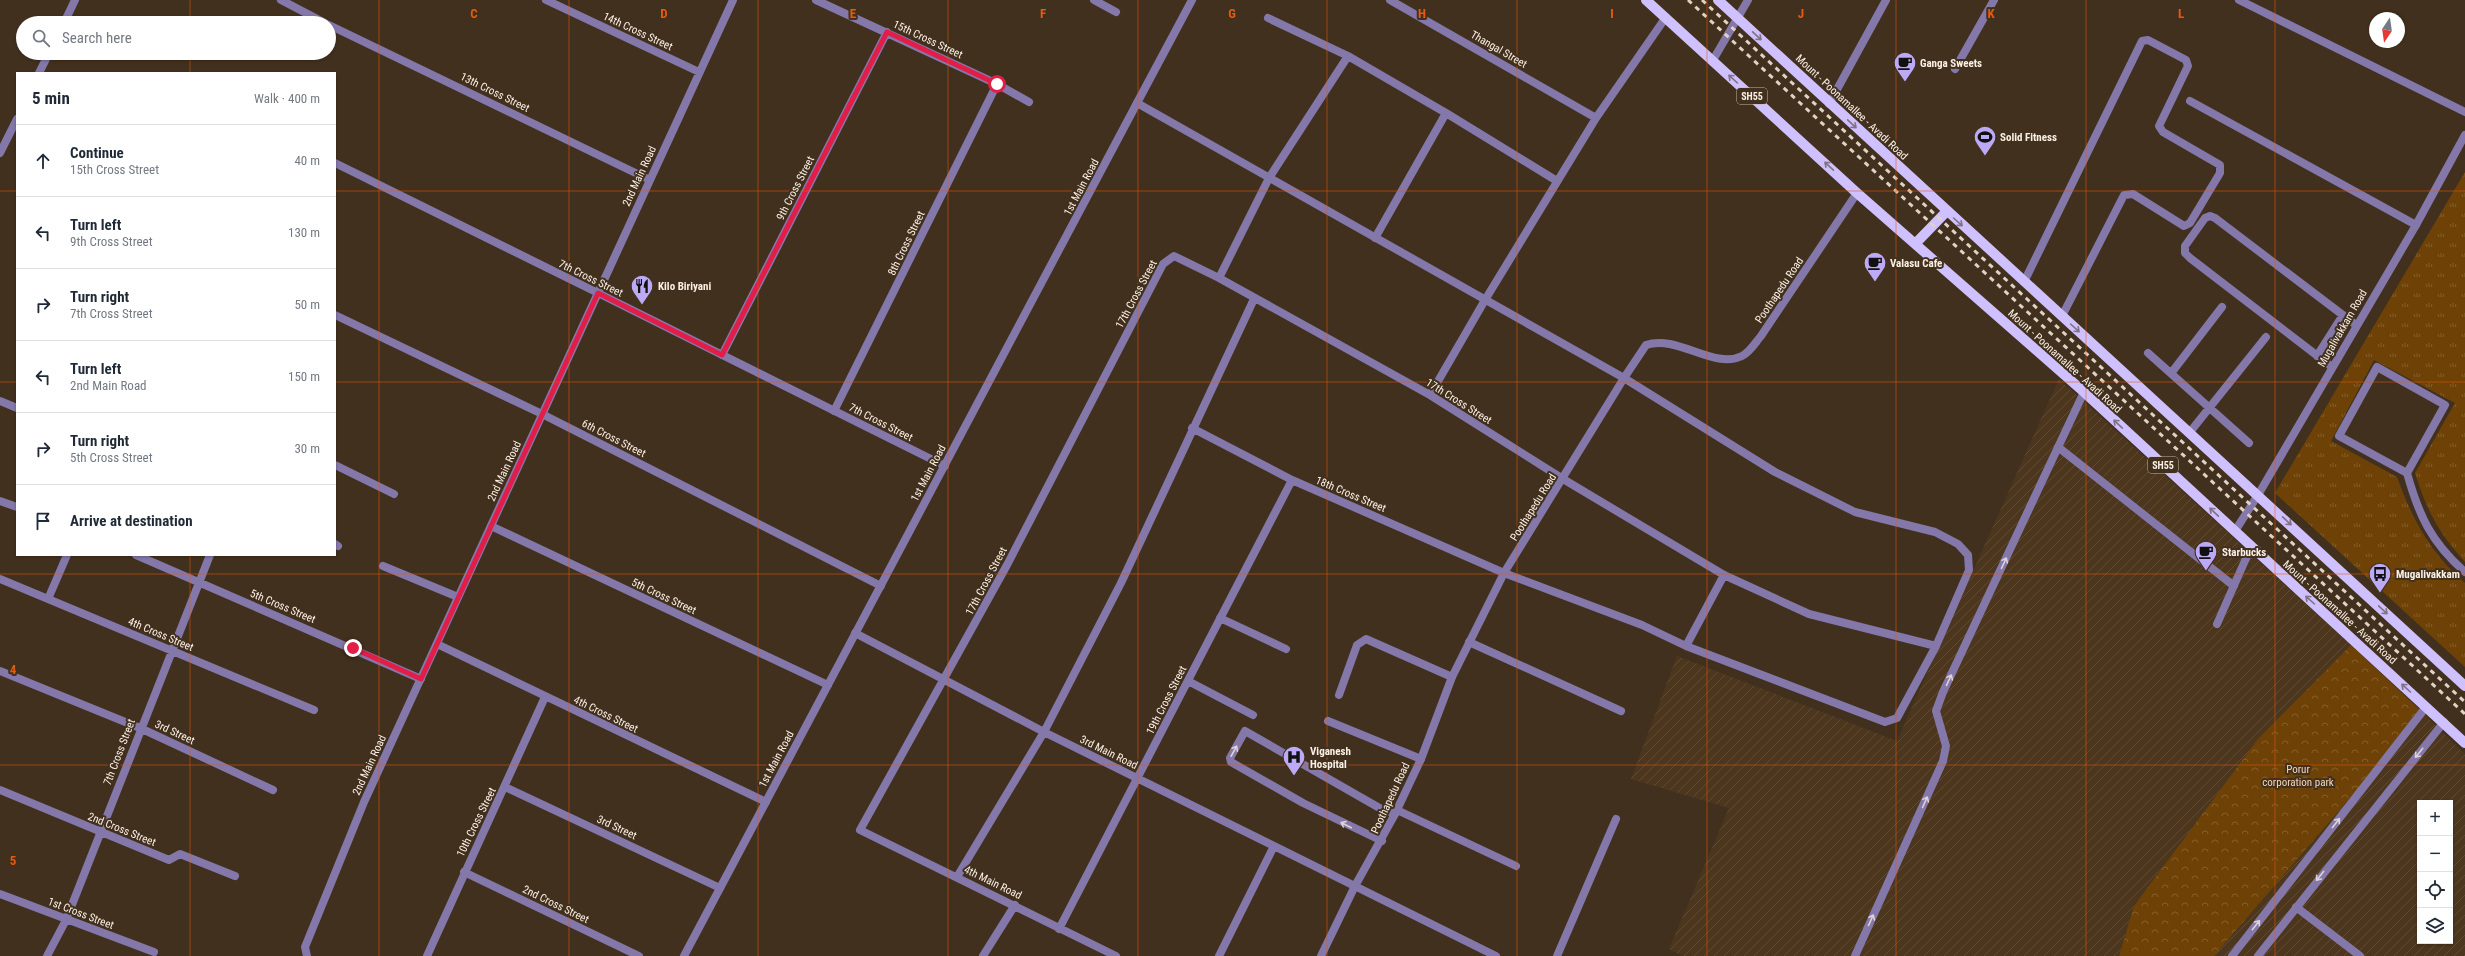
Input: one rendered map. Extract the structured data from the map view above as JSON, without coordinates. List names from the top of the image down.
{
  "streets": {
    "main road": ["SH55", "Mount - Poonamallee - Avadi Road"],
    "street": [
      "14th Cross Street",
      "15th Cross Street",
      "Thangal Street",
      "13th Cross Street",
      "2nd Main Road",
      "1st Main Road",
      "9th Cross Street",
      "8th Cross Street",
      "7th Cross Street",
      "Poothapedu Road",
      "17th Cross Street",
      "Mugalivakkam Road",
      "6th Cross Street",
      "18th Cross Street",
      "5th Cross Street",
      "4th Cross Street",
      "19th Cross Street",
      "3rd Street",
      "3rd Main Road",
      "10th Cross Street",
      "2nd Cross Street",
      "4th Main Road",
      "1st Cross Street"
    ]
  },
  "crossings": [
    ["14th Cross Street", "2nd Main Road"],
    ["15th Cross Street", "9th Cross Street"],
    ["15th Cross Street", "8th Cross Street"],
    ["13th Cross Street", "2nd Main Road"],
    ["Mount - Poonamallee - Avadi Road", "Poothapedu Road"],
    ["Mount - Poonamallee - Avadi Road", "Mugalivakkam Road"],
    ["2nd Main Road", "7th Cross Street"],
    ["2nd Main Road", "6th Cross Street"],
    ["2nd Main Road", "5th Cross Street"],
    ["2nd Main Road", "4th Cross Street"],
    ["1st Main Road", "7th Cross Street"],
    ["1st Main Road", "6th Cross Street"],
    ["1st Main Road", "18th Cross Street"],
    ["1st Main Road", "5th Cross Street"],
    ["1st Main Road", "4th Cross Street"],
    ["1st Main Road", "3rd Street"],
    ["1st Main Road", "3rd Main Road"],
    ["9th Cross Street", "7th Cross Street"],
    ["8th Cross Street", "7th Cross Street"],
    ["7th Cross Street", "5th Cross Street"],
    ["7th Cross Street", "4th Cross Street"],
    ["7th Cross Street", "3rd Street"],
    ["7th Cross Street", "2nd Cross Street"],
    ["7th Cross Street", "1st Cross Street"],
    ["Poothapedu Road", "17th Cross Street"],
    ["Poothapedu Road", "18th Cross Street"],
    ["Poothapedu Road", "3rd Main Road"],
    ["17th Cross Street", "18th Cross Street"],
    ["17th Cross Street", "3rd Main Road"],
    ["17th Cross Street", "4th Main Road"],
    ["18th Cross Street", "19th Cross Street"],
    ["4th Cross Street", "10th Cross Street"],
    ["19th Cross Street", "3rd Main Road"],
    ["19th Cross Street", "4th Main Road"],
    ["3rd Street", "10th Cross Street"],
    ["10th Cross Street", "2nd Cross Street"]
  ],
  "parks": ["Porur corporation park"],
  "places": {
    "cafe": ["Ganga Sweets", "Valasu Cafe", "Starbucks"],
    "sports": ["Solid Fitness"],
    "restaurant": ["Kilo Biriyani"],
    "bus stop": ["Mugalivakkam"],
    "hospital": ["Viganesh Hospital"]
  },
  "north": "bottom",
  "page": {
    "search": "Search here",
    "heading": ["5 min", "Walk · 400 m"],
    "list": [
      ["Continue", "15th Cross Street", "40 m"],
      ["Turn left", "9th Cross Street", "130 m"],
      ["Turn right", "7th Cross Street", "50 m"],
      ["Turn left", "2nd Main Road", "150 m"],
      ["Turn right", "5th Cross Street", "30 m"],
      "Arrive at destination"
    ],
    "map_buttons": ["+", "−"]
  },
  "grid": {
    "columns": [
      "C",
      "D",
      "E",
      "F",
      "G",
      "H",
      "I",
      "J",
      "K",
      "L"
    ],
    "rows": ["4", "5"]
  }
}
